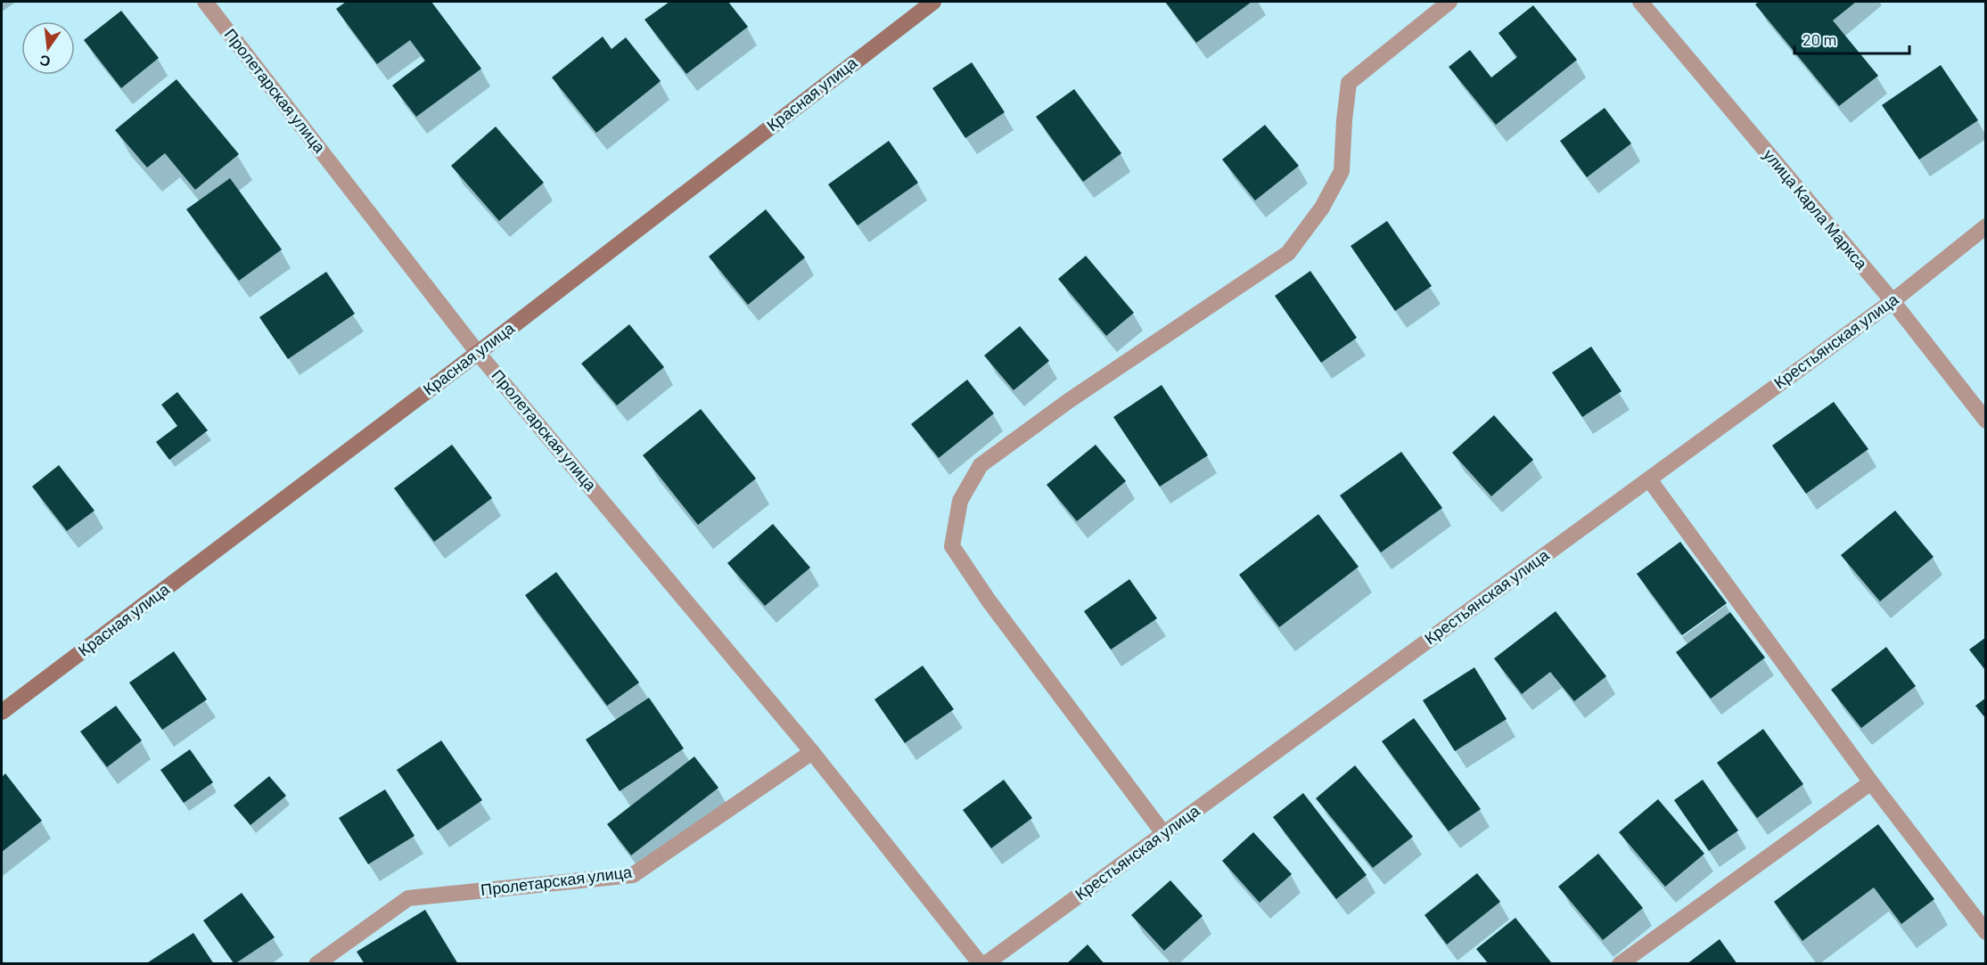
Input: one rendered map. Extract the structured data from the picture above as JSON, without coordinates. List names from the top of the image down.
{
  "streets": {
    "street": [
      "Пролетарская улица",
      "Красная улица",
      "улица Карла Маркса",
      "Крестьянская улица"
    ]
  },
  "crossings": [
    ["Пролетарская улица", "Красная улица"],
    ["улица Карла Маркса", "Крестьянская улица"]
  ],
  "scale_bar": "20 m",
  "north": "bottom"
}
